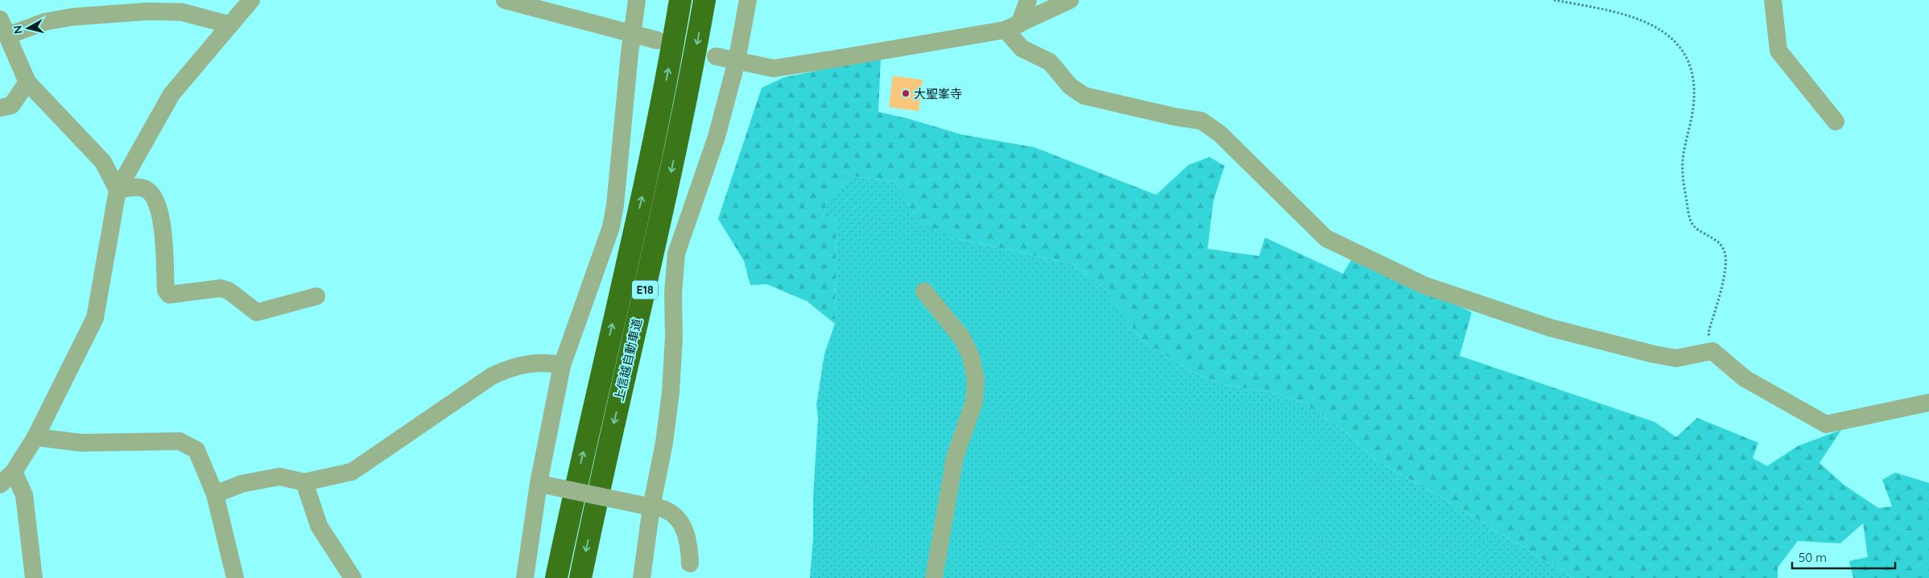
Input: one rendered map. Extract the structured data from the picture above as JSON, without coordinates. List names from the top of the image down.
{
  "streets": {
    "highway": ["E18", "上信越自動車道"]
  },
  "places": ["大聖峯寺"],
  "scale_bar": "50 m",
  "north": "left"
}
